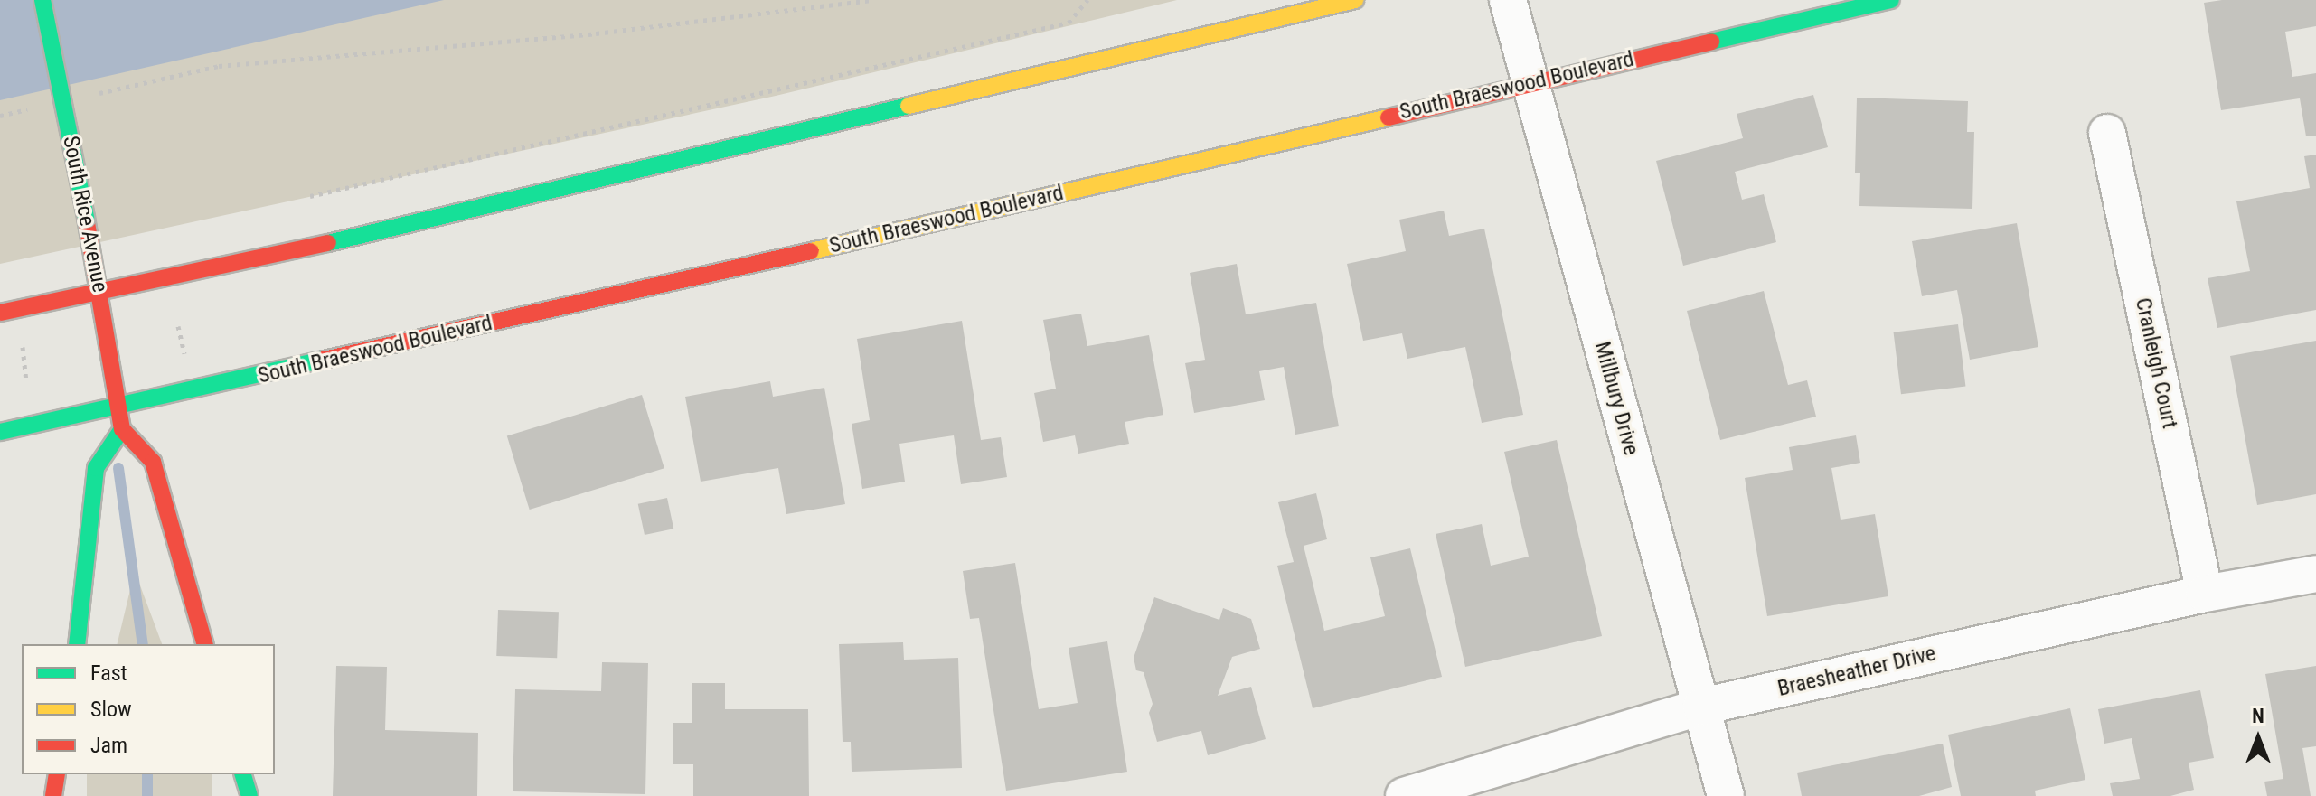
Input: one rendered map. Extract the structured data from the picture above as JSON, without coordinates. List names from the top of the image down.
{
  "streets": {
    "main road": ["South Braeswood Boulevard", "South Rice Avenue"],
    "street": ["Cranleigh Court", "Millbury Drive", "Braesheather Drive"]
  },
  "crossings": [
    ["South Braeswood Boulevard", "South Rice Avenue"],
    ["South Braeswood Boulevard", "Millbury Drive"],
    ["Cranleigh Court", "Braesheather Drive"],
    ["Millbury Drive", "Braesheather Drive"]
  ],
  "legend": ["Fast", "Slow", "Jam"],
  "north": "top"
}
